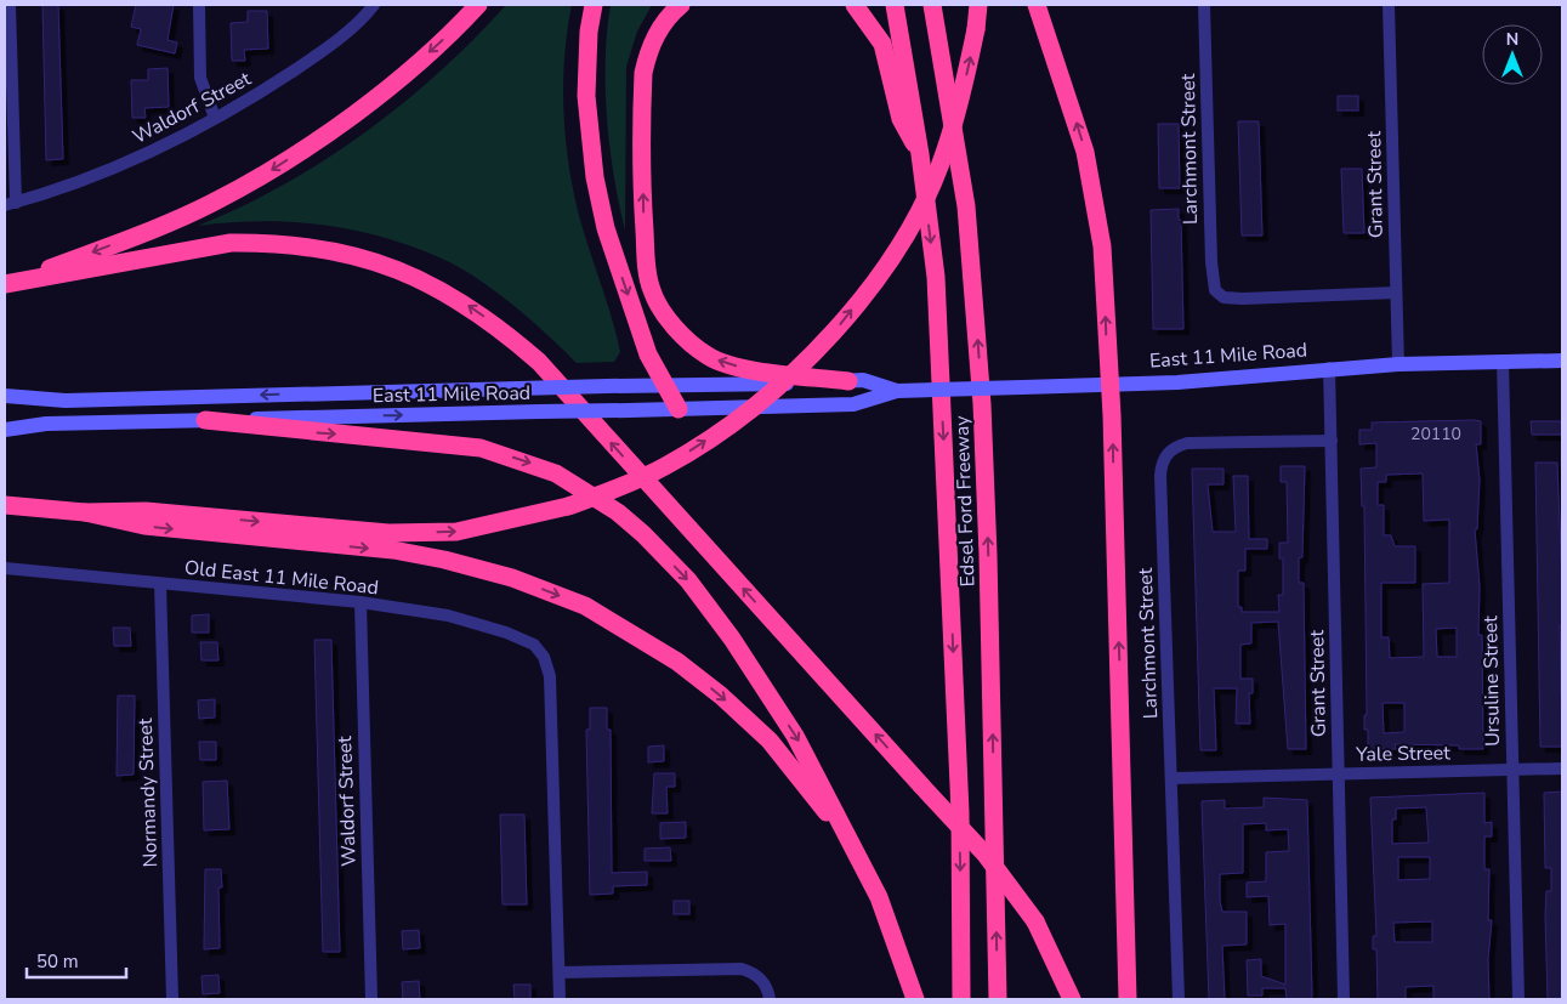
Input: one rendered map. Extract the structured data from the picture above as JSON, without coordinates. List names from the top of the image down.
{
  "streets": {
    "highway": ["Edsel Ford Freeway"],
    "main road": ["East 11 Mile Road"],
    "street": [
      "Waldorf Street",
      "Larchmont Street",
      "Grant Street",
      "Old East 11 Mile Road",
      "Ursuline Street",
      "Yale Street",
      "Normandy Street"
    ]
  },
  "crossings": [
    ["Waldorf Street", "Old East 11 Mile Road"],
    ["Larchmont Street", "Grant Street"],
    ["Larchmont Street", "Yale Street"],
    ["Grant Street", "East 11 Mile Road"],
    ["Grant Street", "Yale Street"],
    ["East 11 Mile Road", "Ursuline Street"],
    ["Old East 11 Mile Road", "Normandy Street"],
    ["Ursuline Street", "Yale Street"]
  ],
  "house_numbers": ["20110"],
  "scale_bar": "50 m",
  "north": "top"
}
